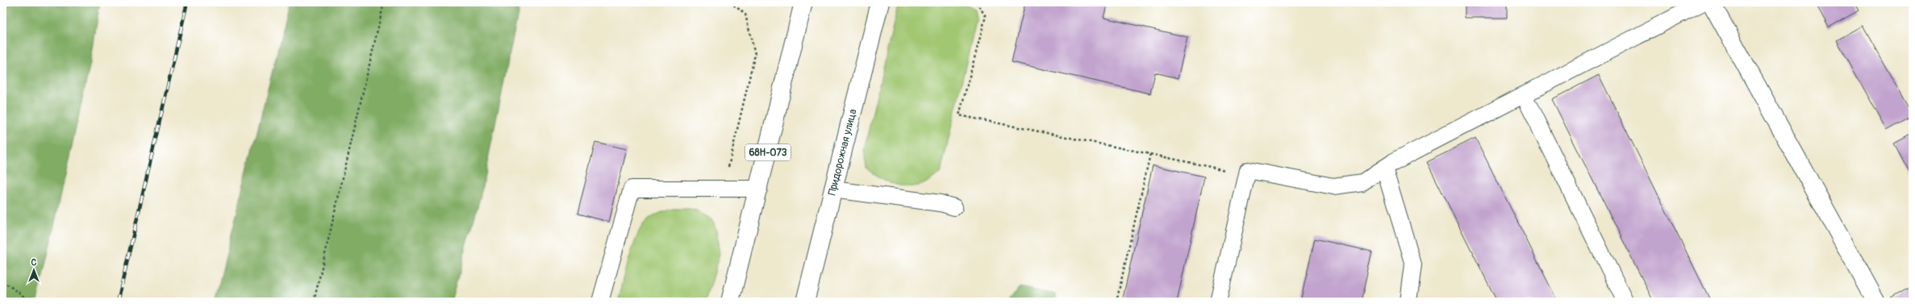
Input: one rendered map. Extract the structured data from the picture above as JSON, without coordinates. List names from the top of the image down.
{
  "streets": {
    "main road": ["Придорожная улица", "68Н-073"]
  },
  "north": "top"
}
